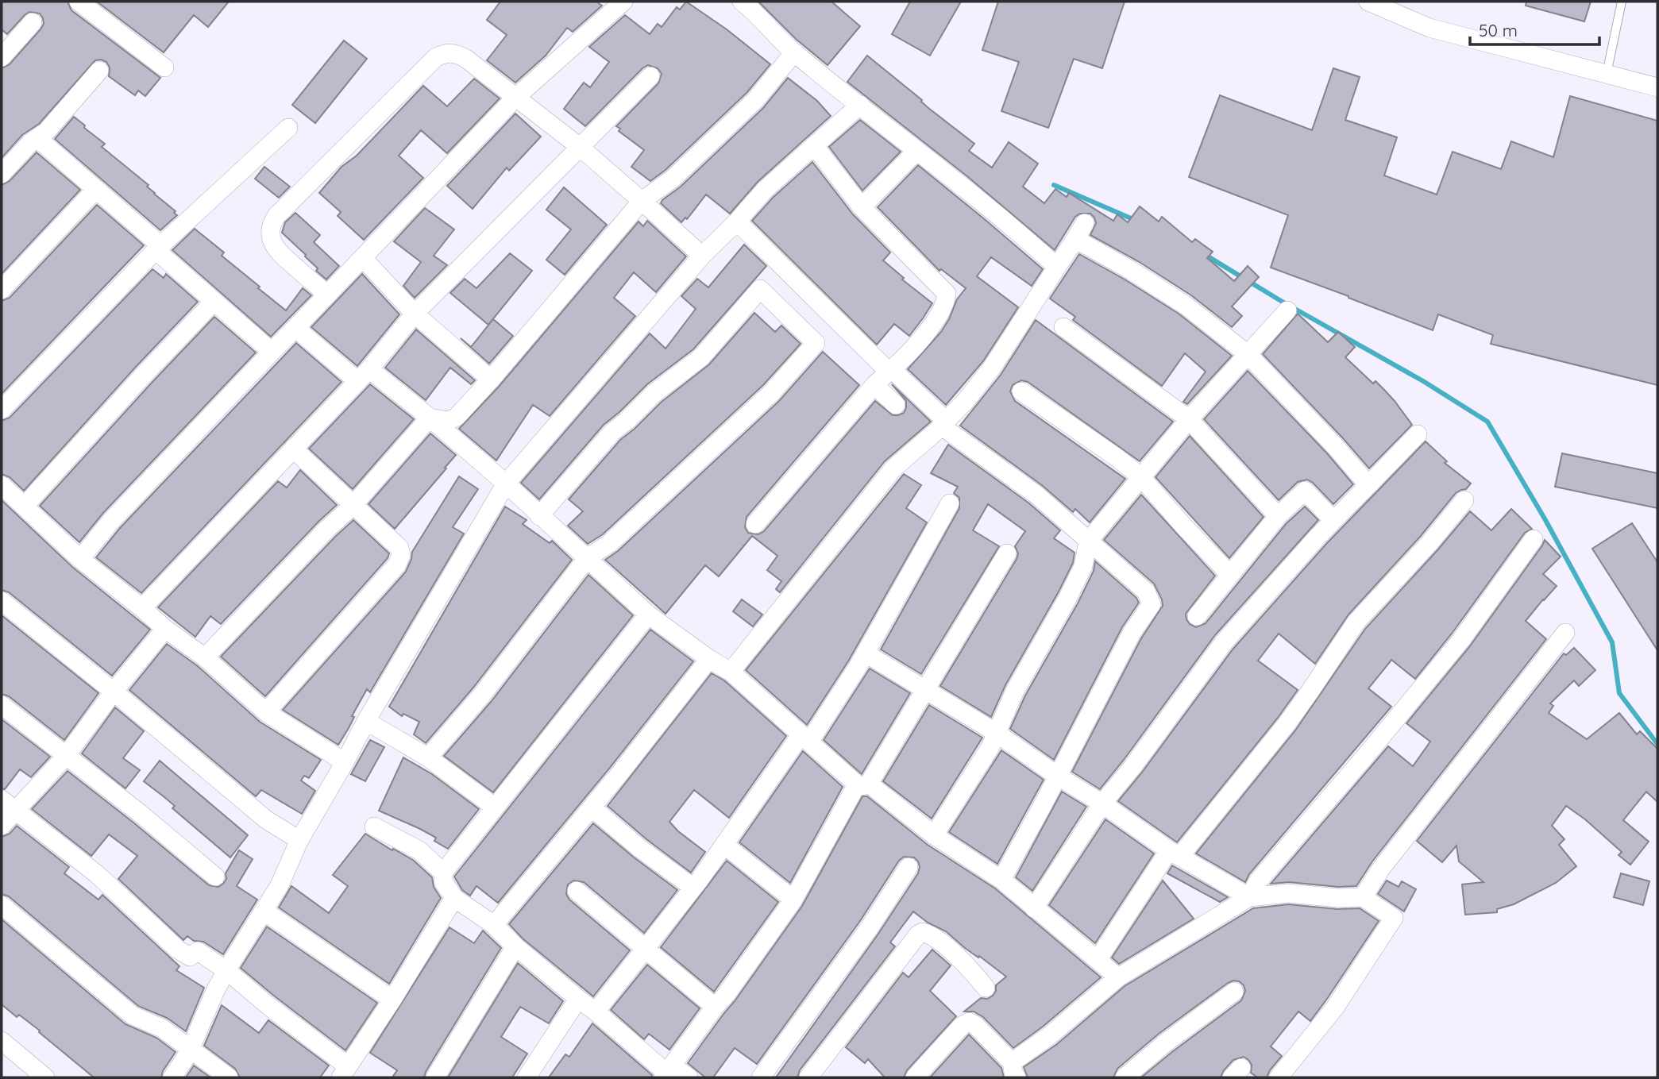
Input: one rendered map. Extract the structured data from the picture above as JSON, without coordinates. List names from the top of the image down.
{
  "scale_bar": "50 m"
}
